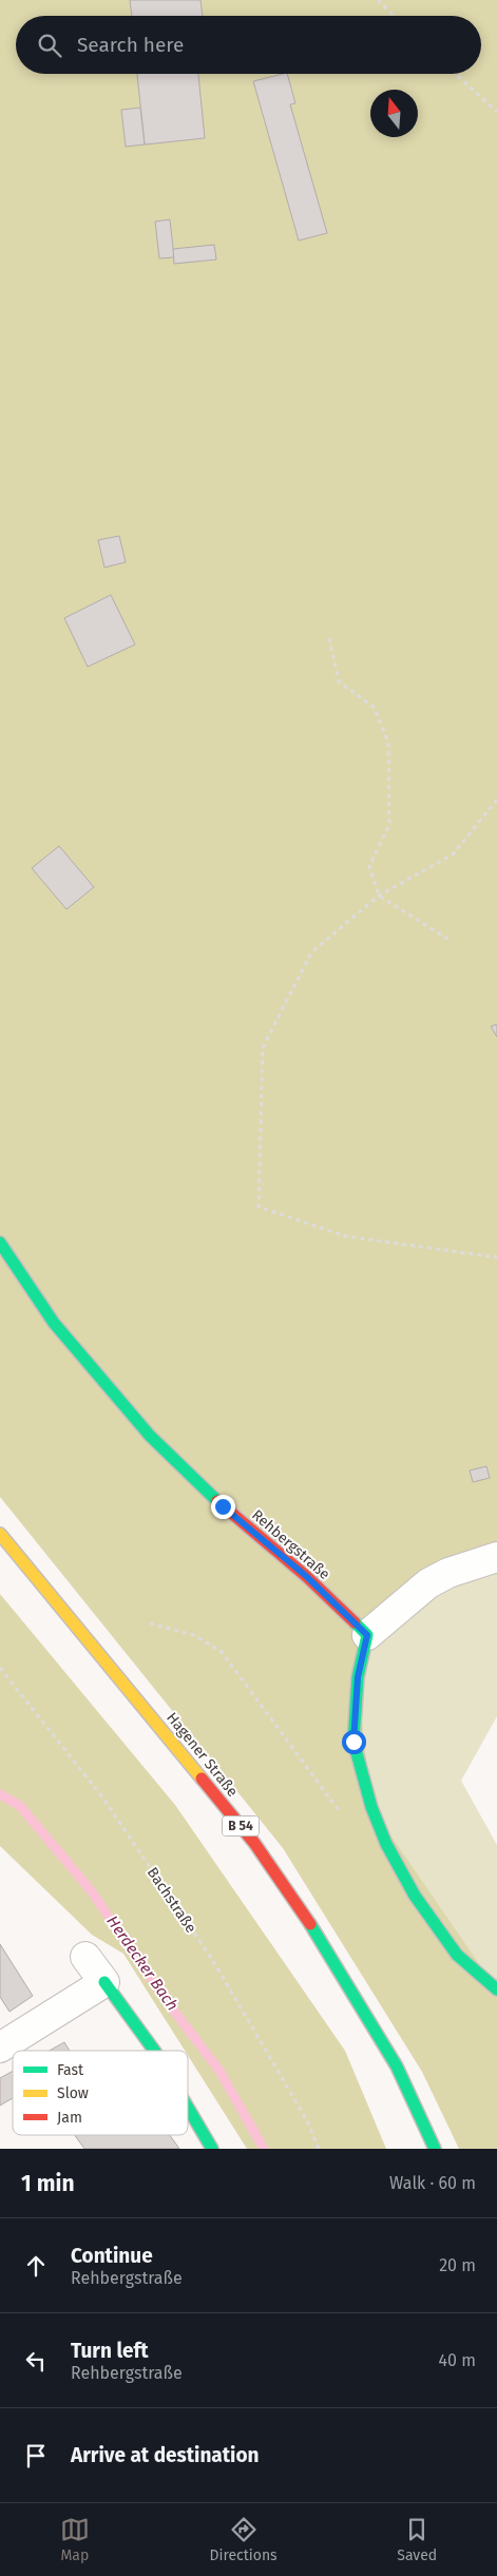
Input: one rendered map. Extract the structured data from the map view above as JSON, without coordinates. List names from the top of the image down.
{
  "streets": {
    "street": ["Rehbergstraße", "Hagener Straße", "B 54"],
    "path": ["Bachstraße"]
  },
  "water": ["Herdecker Bach"],
  "legend": ["Fast", "Slow", "Jam"],
  "north": "top",
  "page": {
    "search": "Search here",
    "heading": ["1 min", "Walk · 60 m"],
    "list": [
      ["Continue", "Rehbergstraße", "20 m"],
      ["Turn left", "Rehbergstraße", "40 m"],
      "Arrive at destination"
    ],
    "nav": ["Map", "Directions", "Saved"]
  }
}
